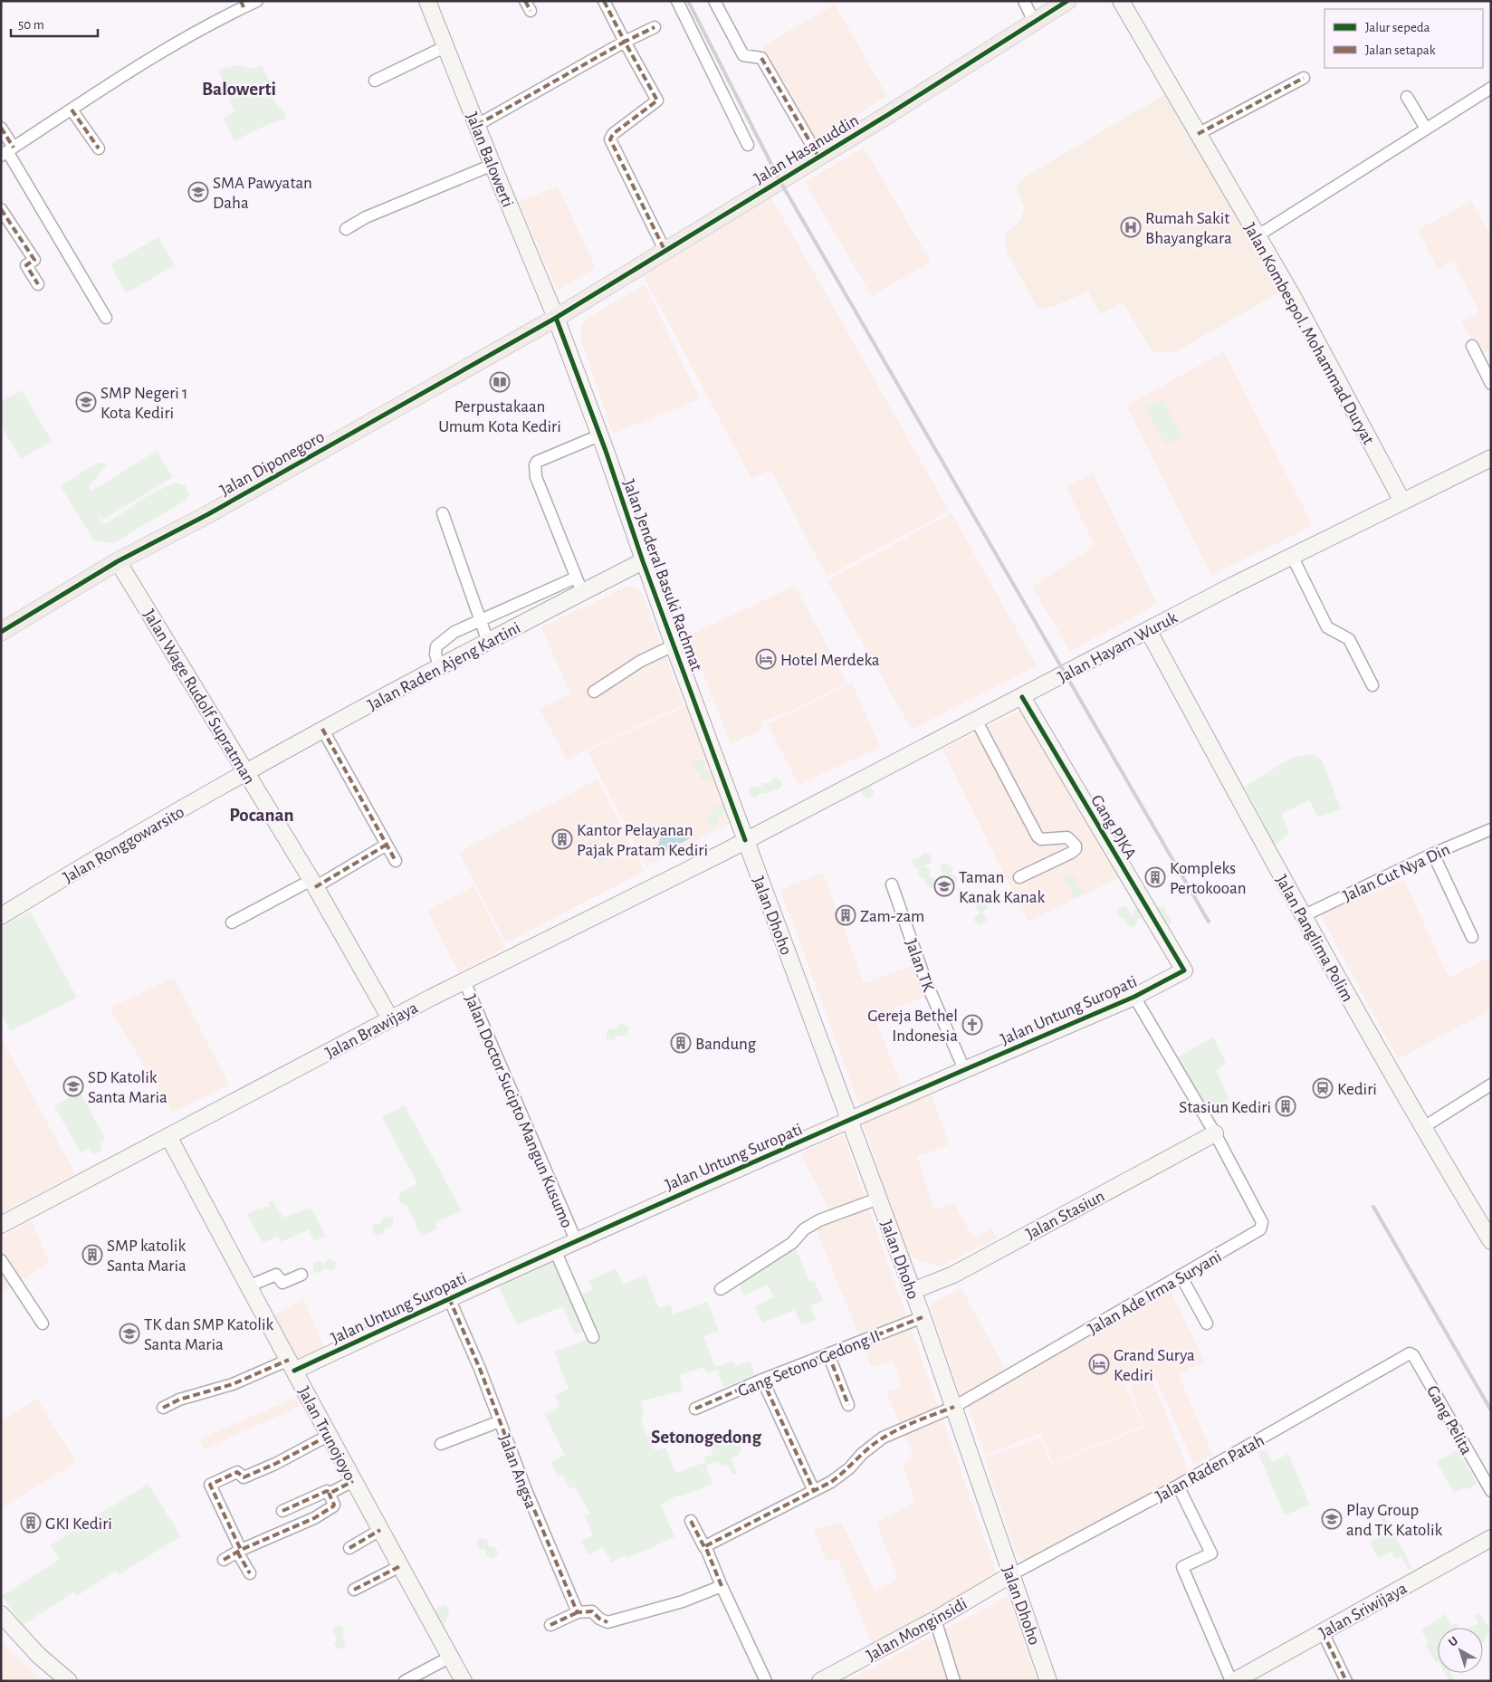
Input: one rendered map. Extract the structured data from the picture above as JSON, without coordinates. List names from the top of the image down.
{
  "streets": {
    "main road": ["Jalan Hasanuddin", "Jalan Diponegoro"],
    "street": [
      "Jalan Balowerti",
      "Jalan Kombespol. Mohammad Duryat",
      "Jalan Jenderal Basuki Rachmat",
      "Jalan Hayam Wuruk",
      "Jalan Raden Ajeng Kartini",
      "Jalan Wage Rudolf Supratman",
      "Gang PJKA",
      "Jalan Ronggowarsito",
      "Jalan Cut Nya Din",
      "Jalan Dhoho",
      "Jalan Panglima Polim",
      "Jalan TK",
      "Jalan Untung Suropati",
      "Jalan Brawijaya",
      "Jalan Doctor Sucipto Mangun Kusumo",
      "Jalan Stasiun",
      "Jalan Ade Irma Suryani",
      "Gang Setono Gedong II",
      "Gang Pelita",
      "Jalan Trunojoyo",
      "Jalan Raden Patah",
      "Jalan Angsa",
      "Jalan Sriwijaya",
      "Jalan Monginsidi"
    ]
  },
  "crossings": [
    ["Jalan Hasanuddin", "Jalan Balowerti"],
    ["Jalan Hasanuddin", "Jalan Diponegoro"],
    ["Jalan Hasanuddin", "Jalan Jenderal Basuki Rachmat"],
    ["Jalan Balowerti", "Jalan Diponegoro"],
    ["Jalan Balowerti", "Jalan Jenderal Basuki Rachmat"],
    ["Jalan Kombespol. Mohammad Duryat", "Jalan Hayam Wuruk"],
    ["Jalan Diponegoro", "Jalan Jenderal Basuki Rachmat"],
    ["Jalan Diponegoro", "Jalan Wage Rudolf Supratman"],
    ["Jalan Jenderal Basuki Rachmat", "Jalan Hayam Wuruk"],
    ["Jalan Jenderal Basuki Rachmat", "Jalan Raden Ajeng Kartini"],
    ["Jalan Jenderal Basuki Rachmat", "Jalan Dhoho"],
    ["Jalan Jenderal Basuki Rachmat", "Jalan Brawijaya"],
    ["Jalan Hayam Wuruk", "Gang PJKA"],
    ["Jalan Hayam Wuruk", "Jalan Dhoho"],
    ["Jalan Hayam Wuruk", "Jalan Panglima Polim"],
    ["Jalan Hayam Wuruk", "Jalan Brawijaya"],
    ["Jalan Raden Ajeng Kartini", "Jalan Wage Rudolf Supratman"],
    ["Jalan Raden Ajeng Kartini", "Jalan Ronggowarsito"],
    ["Jalan Wage Rudolf Supratman", "Jalan Ronggowarsito"],
    ["Jalan Wage Rudolf Supratman", "Jalan Brawijaya"],
    ["Gang PJKA", "Jalan Untung Suropati"],
    ["Jalan Cut Nya Din", "Jalan Panglima Polim"],
    ["Jalan Dhoho", "Jalan Untung Suropati"],
    ["Jalan Dhoho", "Jalan Brawijaya"],
    ["Jalan Dhoho", "Jalan Stasiun"],
    ["Jalan Dhoho", "Jalan Ade Irma Suryani"],
    ["Jalan Dhoho", "Gang Setono Gedong II"],
    ["Jalan Dhoho", "Jalan Raden Patah"],
    ["Jalan Dhoho", "Jalan Monginsidi"],
    ["Jalan TK", "Jalan Untung Suropati"],
    ["Jalan Untung Suropati", "Jalan Doctor Sucipto Mangun Kusumo"],
    ["Jalan Untung Suropati", "Jalan Trunojoyo"],
    ["Jalan Untung Suropati", "Jalan Angsa"],
    ["Jalan Brawijaya", "Jalan Doctor Sucipto Mangun Kusumo"],
    ["Jalan Brawijaya", "Jalan Trunojoyo"],
    ["Jalan Stasiun", "Jalan Ade Irma Suryani"],
    ["Gang Pelita", "Jalan Raden Patah"],
    ["Jalan Raden Patah", "Jalan Monginsidi"]
  ],
  "districts": ["Balowerti", "Pocanan", "Setonogedong"],
  "places": {
    "school or university": [
      "SMA Pawyatan Daha",
      "SMP Negeri 1 Kota Kediri",
      "Taman Kanak Kanak",
      "SD Katolik Santa Maria",
      "TK dan SMP Katolik Santa Maria",
      "Play Group and TK Katolik"
    ],
    "hospital": ["Rumah Sakit Bhayangkara"],
    "library": ["Perpustakaan Umum Kota Kediri"],
    "hotel": ["Hotel Merdeka", "Grand Surya Kediri"],
    "building": [
      "Kantor Pelayanan Pajak Pratam Kediri",
      "Kompleks Pertokooan",
      "Zam-zam",
      "Bandung",
      "Stasiun Kediri",
      "SMP katolik Santa Maria",
      "GKI Kediri"
    ],
    "church": ["Gereja Bethel Indonesia"],
    "station": ["Kediri"]
  },
  "legend": ["Jalur sepeda", "Jalan setapak"],
  "scale_bar": "50 m",
  "north": "top left"
}
